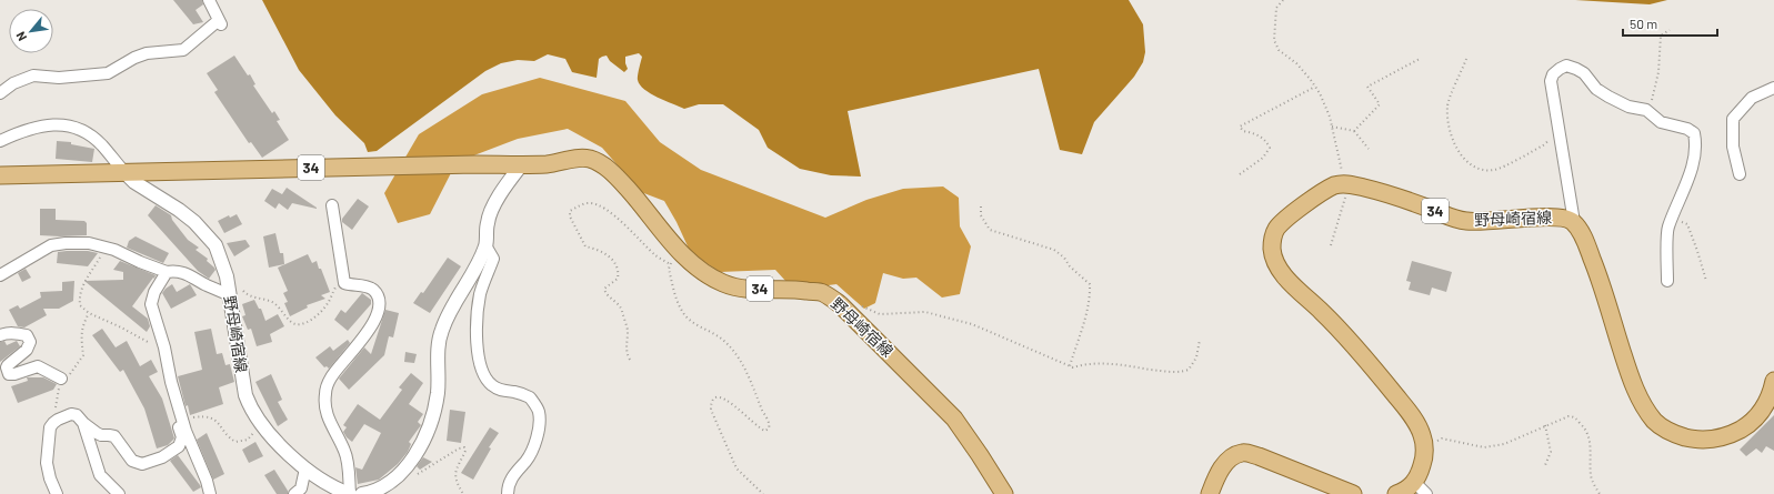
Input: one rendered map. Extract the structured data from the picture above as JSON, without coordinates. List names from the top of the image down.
{
  "streets": {
    "main road": ["34", "野母崎宿線"]
  },
  "scale_bar": "50 m",
  "north": "bottom left"
}
